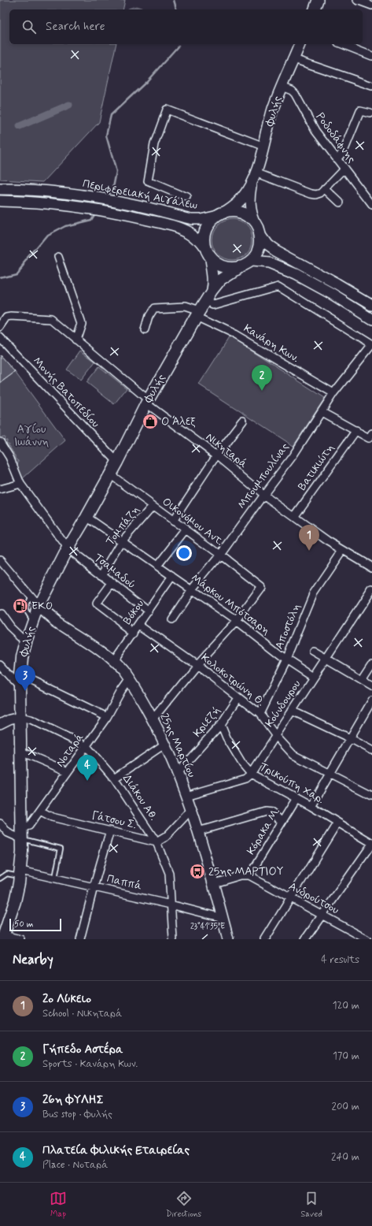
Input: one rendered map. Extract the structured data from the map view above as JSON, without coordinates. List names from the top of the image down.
{
  "streets": {
    "main road": ["Φυλής", "Περιφερειακή Αιγάλεω", "25ης Μαρτίου"],
    "street": [
      "Ροδοδάφνης",
      "Κανάρη Κων.",
      "Μονής Βατοπεδίου",
      "Νικηταρά",
      "Βατικιώτη",
      "Μπουμπουλίνας",
      "Οικονόμου Αντ.",
      "Τομπάζη",
      "Τσαμαδού",
      "Μάρκου Μπότσαρη",
      "Βόκου",
      "Αποστόλη",
      "Κολοκοτρώνη Θ.",
      "Κούνδουρου",
      "Κριεζή",
      "Νοταρά",
      "Τρικούπη Χαρ.",
      "Διάκου Αθ.",
      "Γάτσου Σ.",
      "Κόρακα Μ.",
      "Παππά",
      "Ανδρούτσου"
    ]
  },
  "crossings": [
    ["Φυλής", "Ροδοδάφνης"],
    ["Φυλής", "Περιφερειακή Αιγάλεω"],
    ["Φυλής", "Κανάρη Κων."],
    ["Φυλής", "Μονής Βατοπεδίου"],
    ["Φυλής", "Νικηταρά"],
    ["Φυλής", "Οικονόμου Αντ."],
    ["Φυλής", "Τσαμαδού"],
    ["Φυλής", "Μάρκου Μπότσαρη"],
    ["Φυλής", "25ης Μαρτίου"],
    ["Φυλής", "Νοταρά"],
    ["Φυλής", "Διάκου Αθ."],
    ["Φυλής", "Παππά"],
    ["Κανάρη Κων.", "Μπουμπουλίνας"],
    ["Νικηταρά", "Βατικιώτη"],
    ["Νικηταρά", "Μπουμπουλίνας"],
    ["Νικηταρά", "Αποστόλη"],
    ["Μπουμπουλίνας", "Οικονόμου Αντ."],
    ["Μπουμπουλίνας", "Μάρκου Μπότσαρη"],
    ["Οικονόμου Αντ.", "Τομπάζη"],
    ["Οικονόμου Αντ.", "Μάρκου Μπότσαρη"],
    ["Τομπάζη", "Τσαμαδού"],
    ["Τομπάζη", "Μάρκου Μπότσαρη"],
    ["Τσαμαδού", "Βόκου"],
    ["Μάρκου Μπότσαρη", "Βόκου"],
    ["Μάρκου Μπότσαρη", "Αποστόλη"],
    ["Μάρκου Μπότσαρη", "Κούνδουρου"],
    ["Βόκου", "Κολοκοτρώνη Θ."],
    ["Βόκου", "25ης Μαρτίου"],
    ["Αποστόλη", "Κολοκοτρώνη Θ."],
    ["Κολοκοτρώνη Θ.", "Κούνδουρου"],
    ["Κολοκοτρώνη Θ.", "Κριεζή"],
    ["Κούνδουρου", "Τρικούπη Χαρ."],
    ["Κριεζή", "25ης Μαρτίου"],
    ["Κριεζή", "Τρικούπη Χαρ."],
    ["25ης Μαρτίου", "Νοταρά"],
    ["25ης Μαρτίου", "Παππά"],
    ["Νοταρά", "Διάκου Αθ."],
    ["Νοταρά", "Γάτσου Σ."],
    ["Τρικούπη Χαρ.", "Κόρακα Μ."],
    ["Διάκου Αθ.", "Γάτσου Σ."],
    ["Διάκου Αθ.", "Παππά"],
    ["Κόρακα Μ.", "Ανδρούτσου"]
  ],
  "parks": ["Αγίου Ιωάννη"],
  "places": {
    "shop": ["Ο Άλεξ"],
    "fuel station": ["EKO"],
    "bus stop": ["25ης ΜΑΡΤΙΟΥ"]
  },
  "scale_bar": "50 m",
  "page": {
    "search": "Search here",
    "pins": [
      "2",
      "1",
      "3",
      "4"
    ],
    "scale": "50 m",
    "heading": ["Nearby", "4 results"],
    "list": [
      {
        "mark": "1",
        "name": "2ο Λύκειο",
        "note": "School · Νικηταρά",
        "value": "120 m"
      },
      {
        "mark": "2",
        "name": "Γήπεδο Αστέρα",
        "note": "Sports · Κανάρη Κων.",
        "value": "170 m"
      },
      {
        "mark": "3",
        "name": "26η ΦΥΛΗΣ",
        "note": "Bus stop · Φυλής",
        "value": "200 m"
      },
      {
        "mark": "4",
        "name": "Πλατεία Φιλικής Εταιρείας",
        "note": "Place · Νοταρά",
        "value": "240 m"
      }
    ],
    "nav": ["Map", "Directions", "Saved"]
  },
  "coordinates": ["23°41'35\"E"]
}
